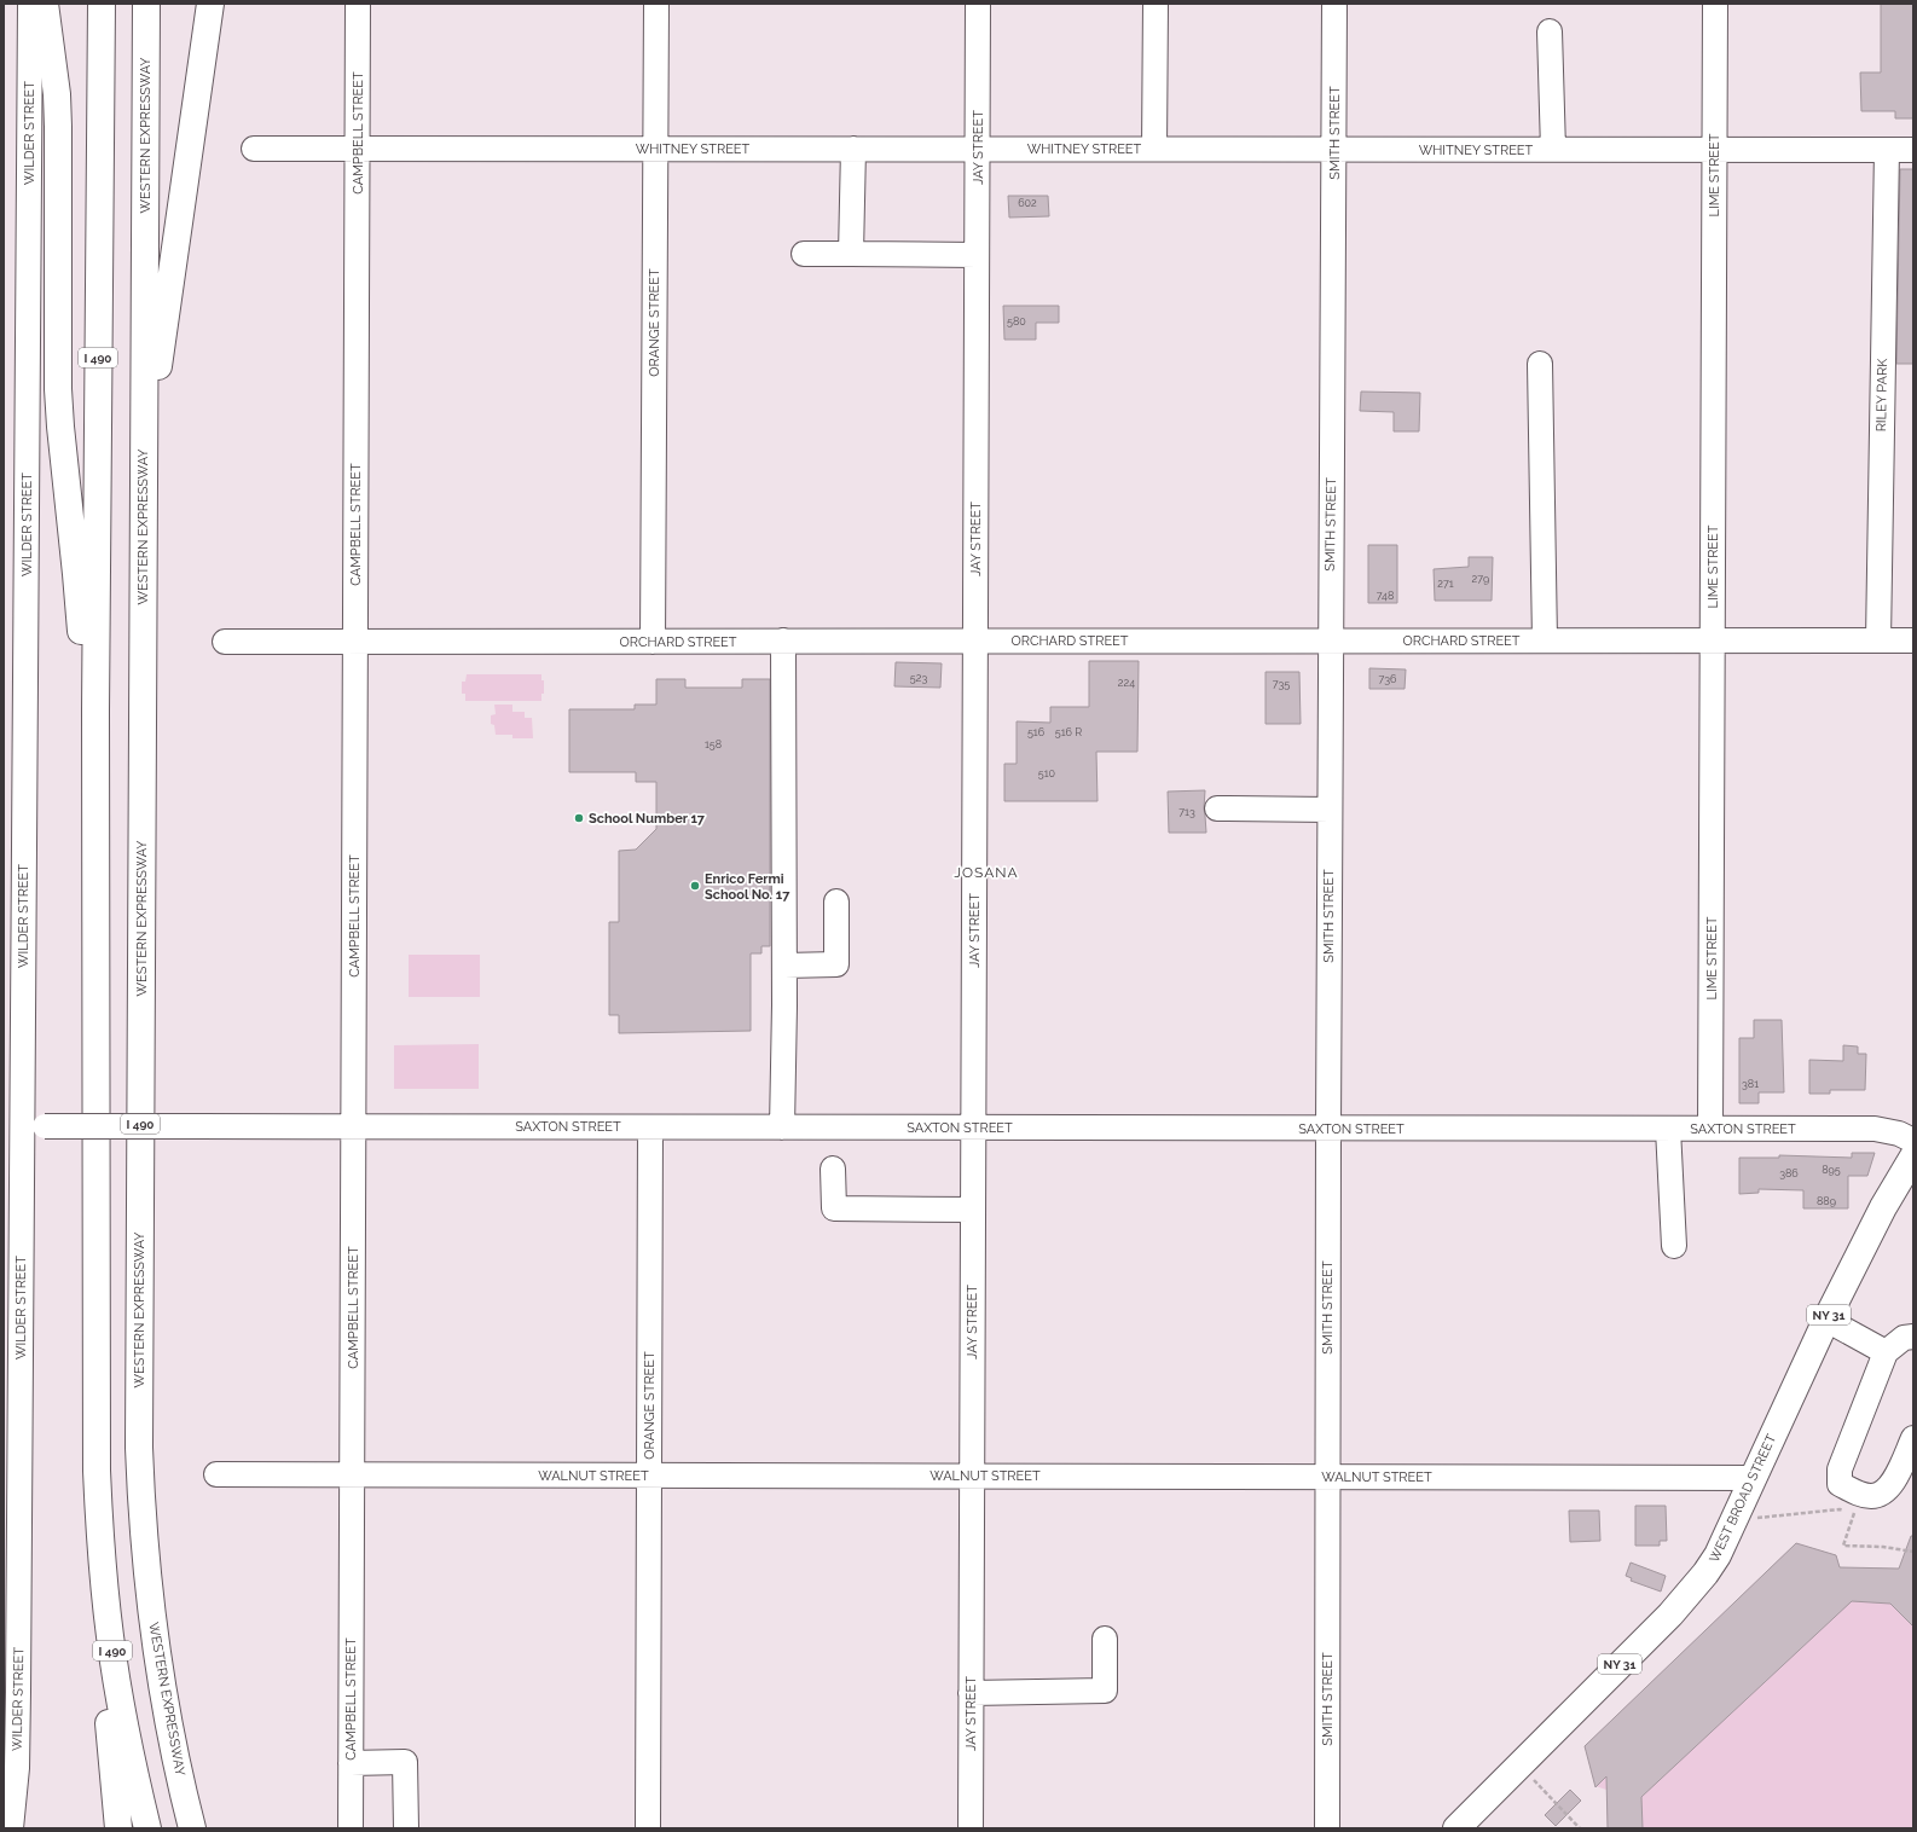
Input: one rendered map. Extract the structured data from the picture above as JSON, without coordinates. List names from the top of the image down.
{
  "streets": {
    "main road": [
      "WESTERN EXPRESSWAY",
      "I 490",
      "NY 31",
      "WEST BROAD STREET"
    ],
    "street": [
      "WILDER STREET",
      "CAMPBELL STREET",
      "SMITH STREET",
      "JAY STREET",
      "WHITNEY STREET",
      "LIME STREET",
      "ORANGE STREET",
      "RILEY PARK",
      "ORCHARD STREET",
      "SAXTON STREET",
      "WALNUT STREET"
    ]
  },
  "crossings": [
    ["WILDER STREET", "SAXTON STREET"],
    ["CAMPBELL STREET", "WHITNEY STREET"],
    ["CAMPBELL STREET", "ORCHARD STREET"],
    ["CAMPBELL STREET", "SAXTON STREET"],
    ["CAMPBELL STREET", "WALNUT STREET"],
    ["SMITH STREET", "WHITNEY STREET"],
    ["SMITH STREET", "ORCHARD STREET"],
    ["SMITH STREET", "SAXTON STREET"],
    ["SMITH STREET", "WALNUT STREET"],
    ["JAY STREET", "WHITNEY STREET"],
    ["JAY STREET", "ORCHARD STREET"],
    ["JAY STREET", "SAXTON STREET"],
    ["JAY STREET", "WALNUT STREET"],
    ["WHITNEY STREET", "LIME STREET"],
    ["WHITNEY STREET", "ORANGE STREET"],
    ["WHITNEY STREET", "RILEY PARK"],
    ["LIME STREET", "ORCHARD STREET"],
    ["LIME STREET", "SAXTON STREET"],
    ["ORANGE STREET", "ORCHARD STREET"],
    ["ORANGE STREET", "SAXTON STREET"],
    ["ORANGE STREET", "WALNUT STREET"],
    ["RILEY PARK", "ORCHARD STREET"],
    ["WALNUT STREET", "WEST BROAD STREET"]
  ],
  "districts": ["JOSANA"],
  "places": ["School Number 17", "Enrico Fermi School No. 17"],
  "house_numbers": [
    "602",
    "580",
    "279",
    "271",
    "748",
    "523",
    "736",
    "224",
    "735",
    "516",
    "516 R",
    "158",
    "510",
    "713",
    "381",
    "895",
    "386",
    "889"
  ]
}
